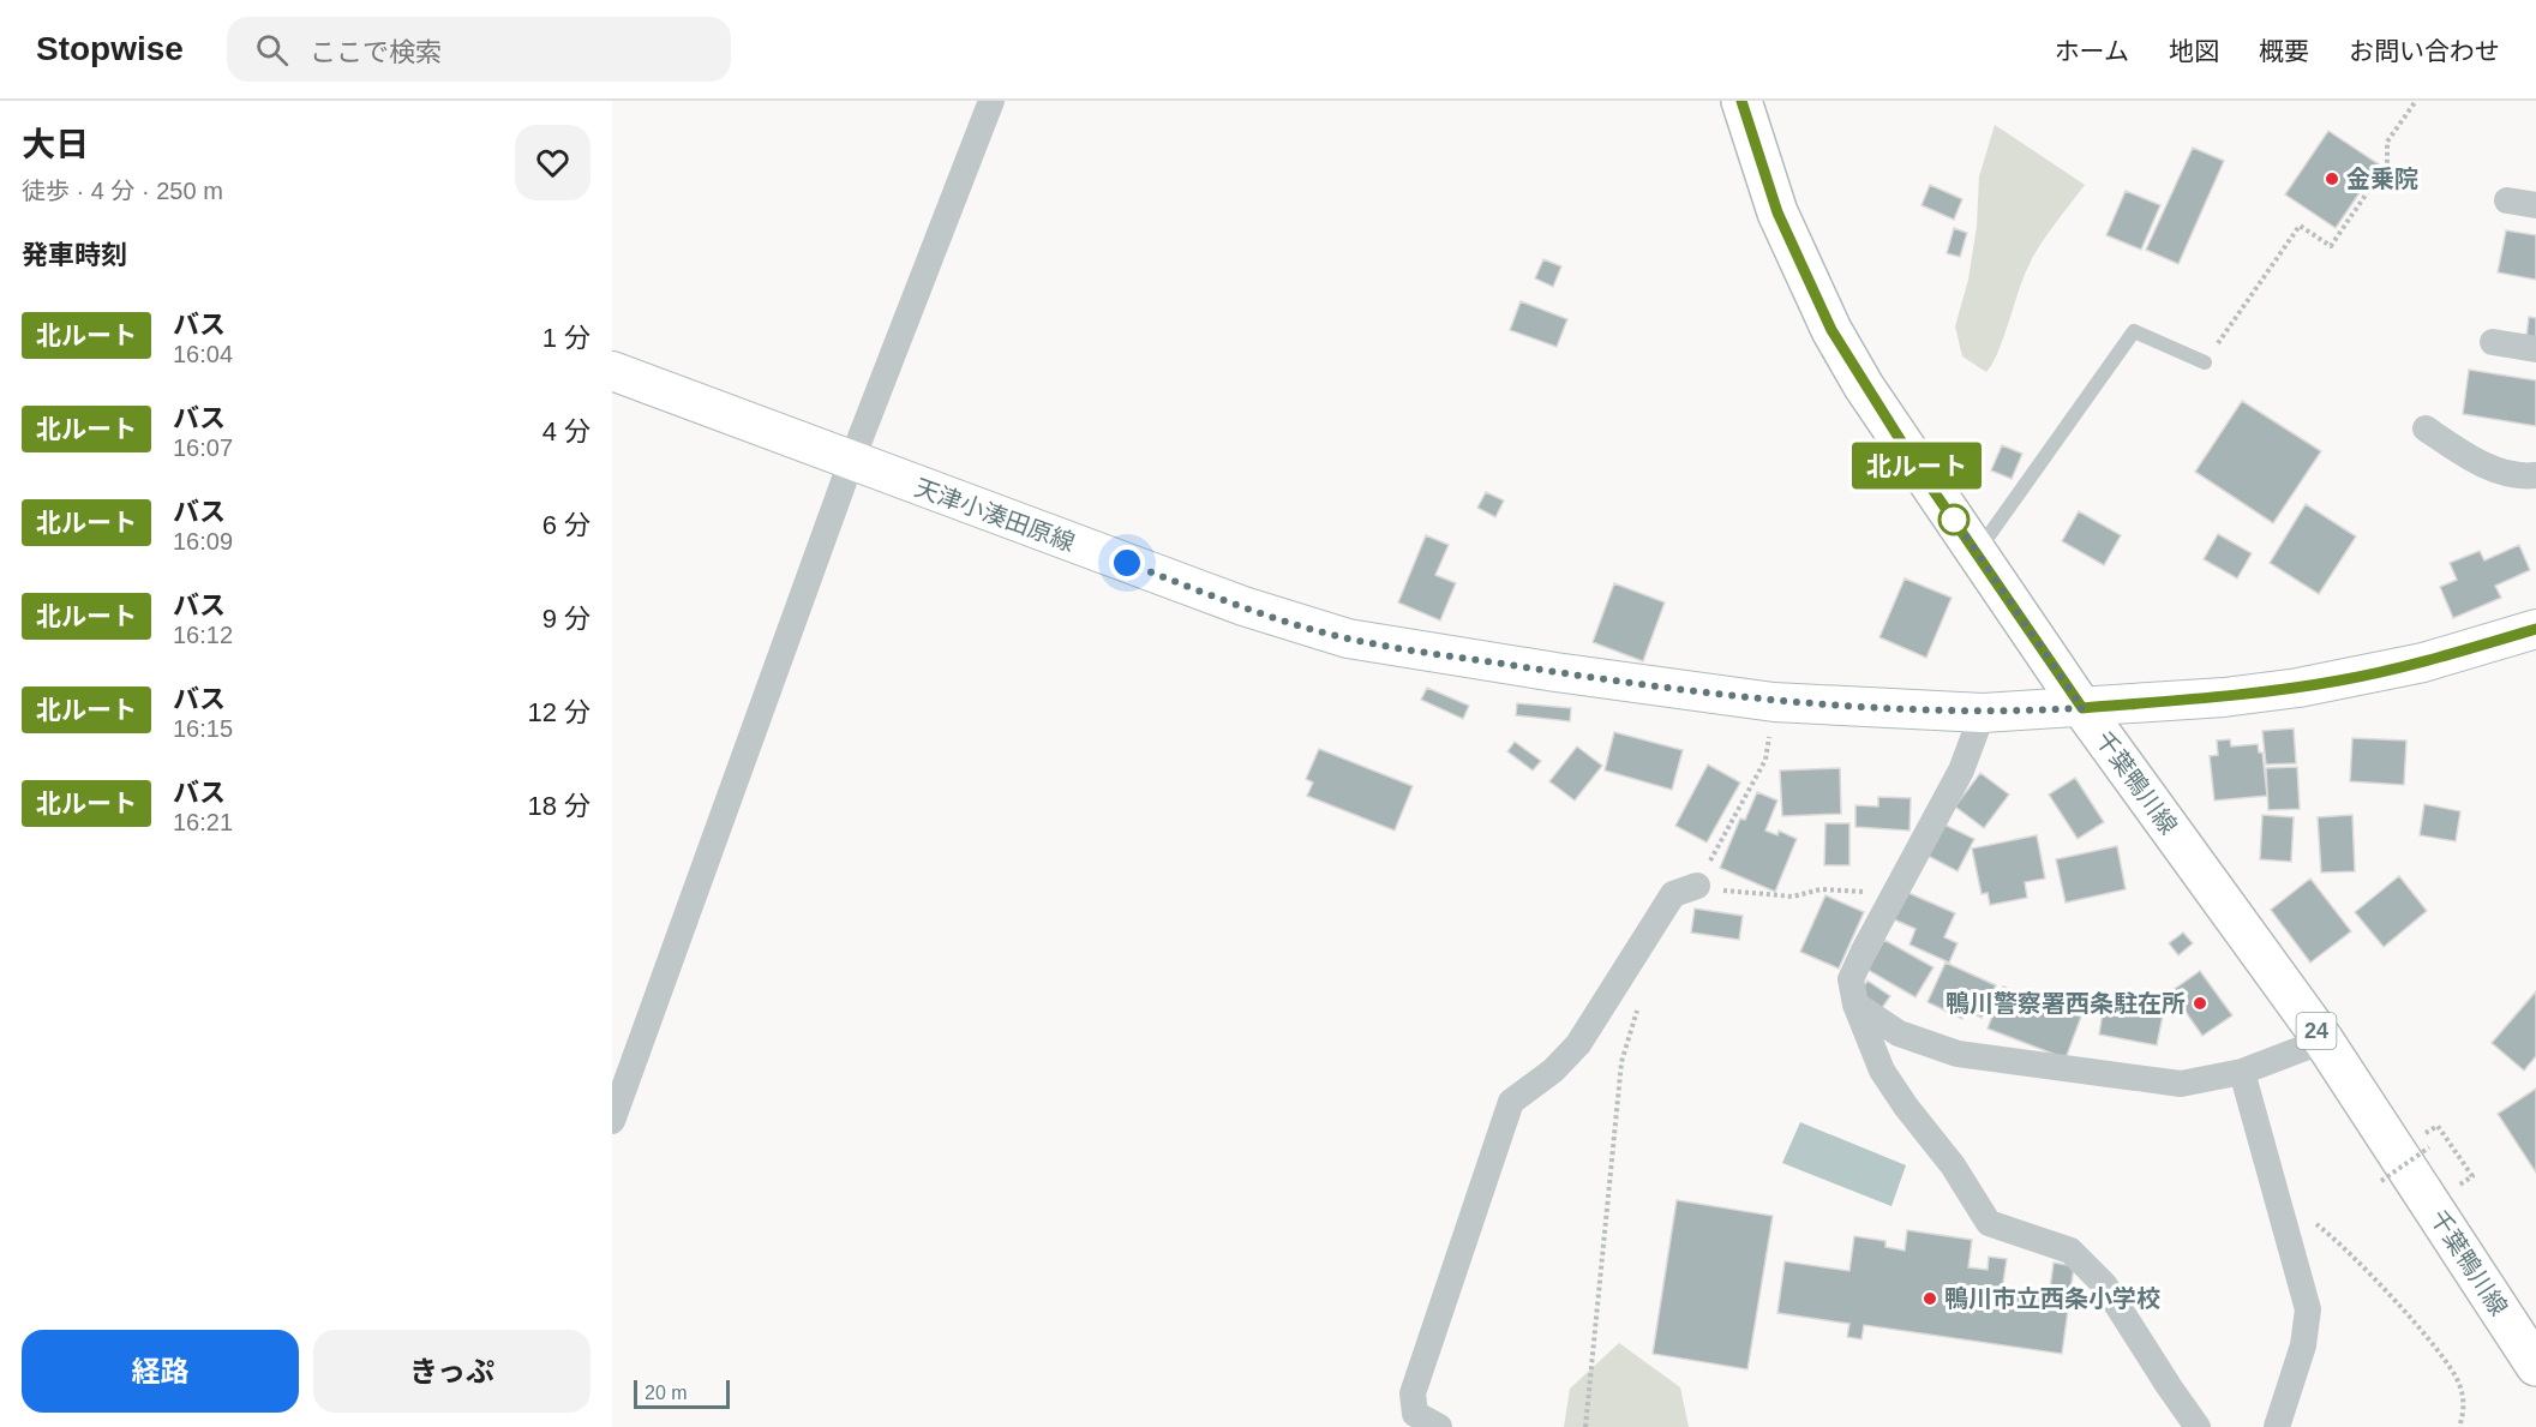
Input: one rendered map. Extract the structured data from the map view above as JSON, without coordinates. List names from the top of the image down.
{
  "streets": {
    "main road": ["天津小湊田原線", "千葉鴨川線", "24"]
  },
  "crossings": [
    ["天津小湊田原線", "千葉鴨川線"]
  ],
  "places": ["金乗院", "鴨川警察署西条駐在所", "鴨川市立西条小学校"],
  "lines": ["bus line 北ルート"],
  "scale_bar": "20 m",
  "page": {
    "header": "Stopwise",
    "search": "ここで検索",
    "nav": [
      "ホーム",
      "地図",
      "概要",
      "お問い合わせ"
    ],
    "heading": [
      ["大日", "徒歩 · 4 分 · 250 m"],
      "発車時刻"
    ],
    "on_map": "北ルート",
    "list": [
      {
        "mark": "北ルート",
        "name": "バス",
        "note": "16:04",
        "value": "1 分"
      },
      {
        "mark": "北ルート",
        "name": "バス",
        "note": "16:07",
        "value": "4 分"
      },
      {
        "mark": "北ルート",
        "name": "バス",
        "note": "16:09",
        "value": "6 分"
      },
      {
        "mark": "北ルート",
        "name": "バス",
        "note": "16:12",
        "value": "9 分"
      },
      {
        "mark": "北ルート",
        "name": "バス",
        "note": "16:15",
        "value": "12 分"
      },
      {
        "mark": "北ルート",
        "name": "バス",
        "note": "16:21",
        "value": "18 分"
      }
    ],
    "buttons": ["経路", "きっぷ"],
    "scale": "20 m"
  }
}
